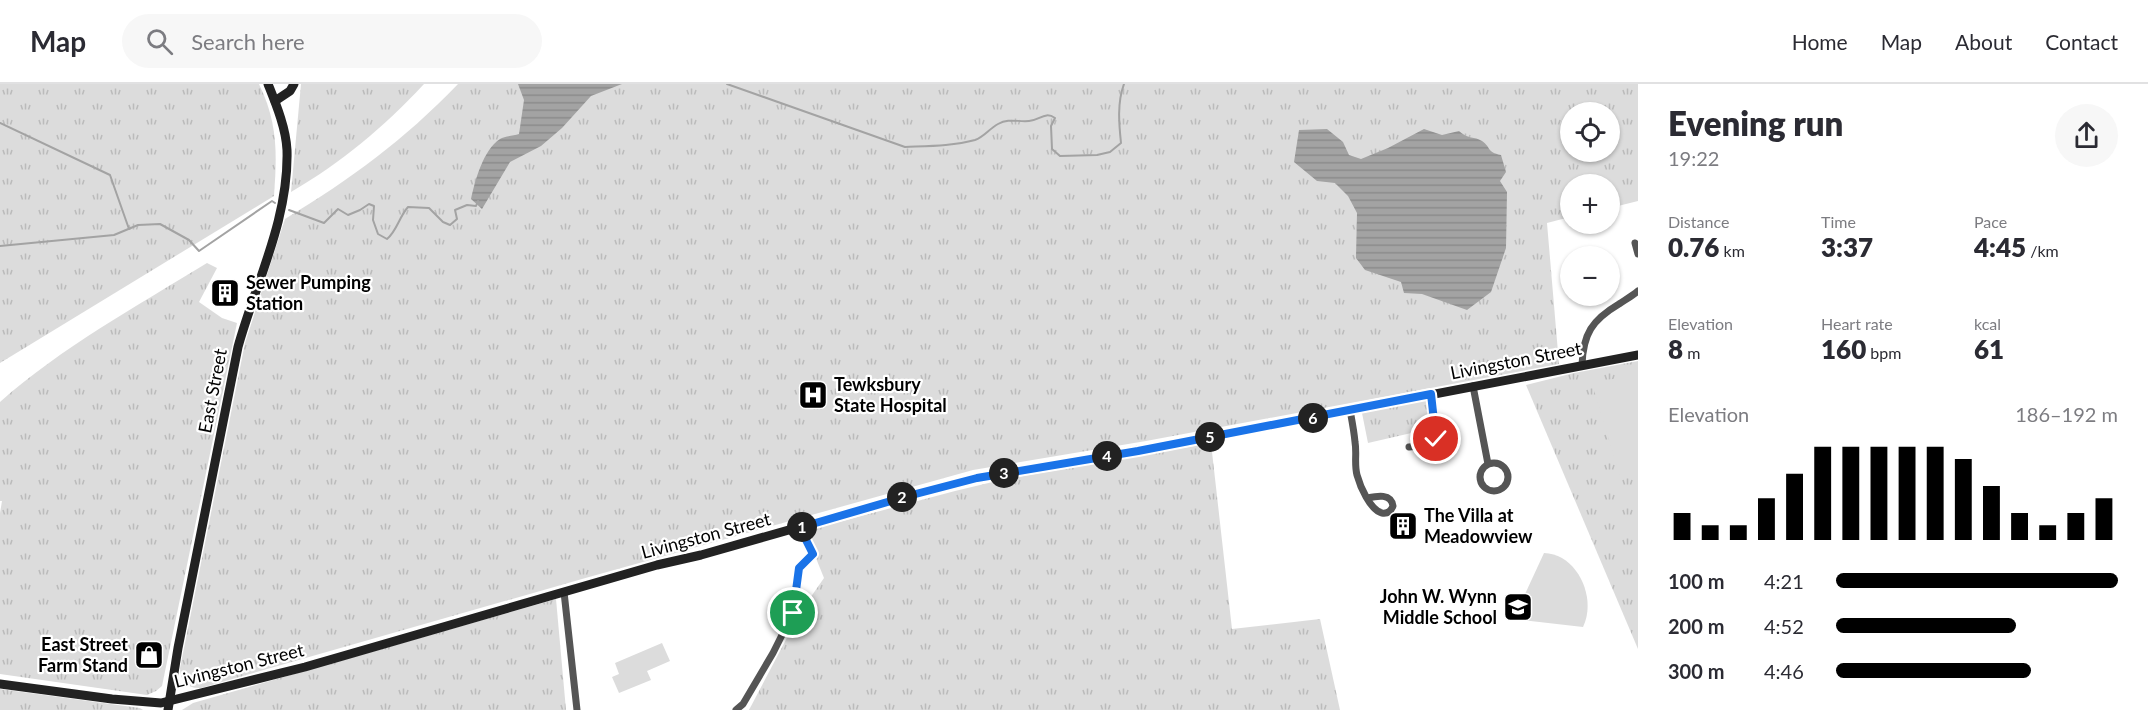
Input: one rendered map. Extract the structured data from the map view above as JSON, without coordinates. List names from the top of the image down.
{
  "streets": {
    "street": ["Livingston Street", "East Street"]
  },
  "crossings": [
    ["Livingston Street", "East Street"]
  ],
  "places": {
    "building": ["Sewer Pumping Station", "The Villa at Meadowview"],
    "hospital": ["Tewksbury State Hospital"],
    "school or university": ["John W. Wynn Middle School"],
    "shop": ["East Street Farm Stand"]
  },
  "page": {
    "header": "Map",
    "search": "Search here",
    "nav": [
      "Home",
      "Map",
      "About",
      "Contact"
    ],
    "heading": ["Evening run", "19:22"],
    "map_buttons": ["+", "−"],
    "stats": [
      ["Distance", "0.76 km"],
      ["Time", "3:37"],
      ["Pace", "4:45 /km"],
      ["Elevation", "8 m"],
      ["Heart rate", "160 bpm"],
      ["kcal", "61"]
    ],
    "chart": ["Elevation", "186–192 m"],
    "pins": [
      "6",
      "5",
      "4",
      "3",
      "2",
      "1"
    ],
    "list": [
      {
        "name": "100 m",
        "note": "4:21"
      },
      {
        "name": "200 m",
        "note": "4:52"
      },
      {
        "name": "300 m",
        "note": "4:46"
      }
    ]
  }
}
